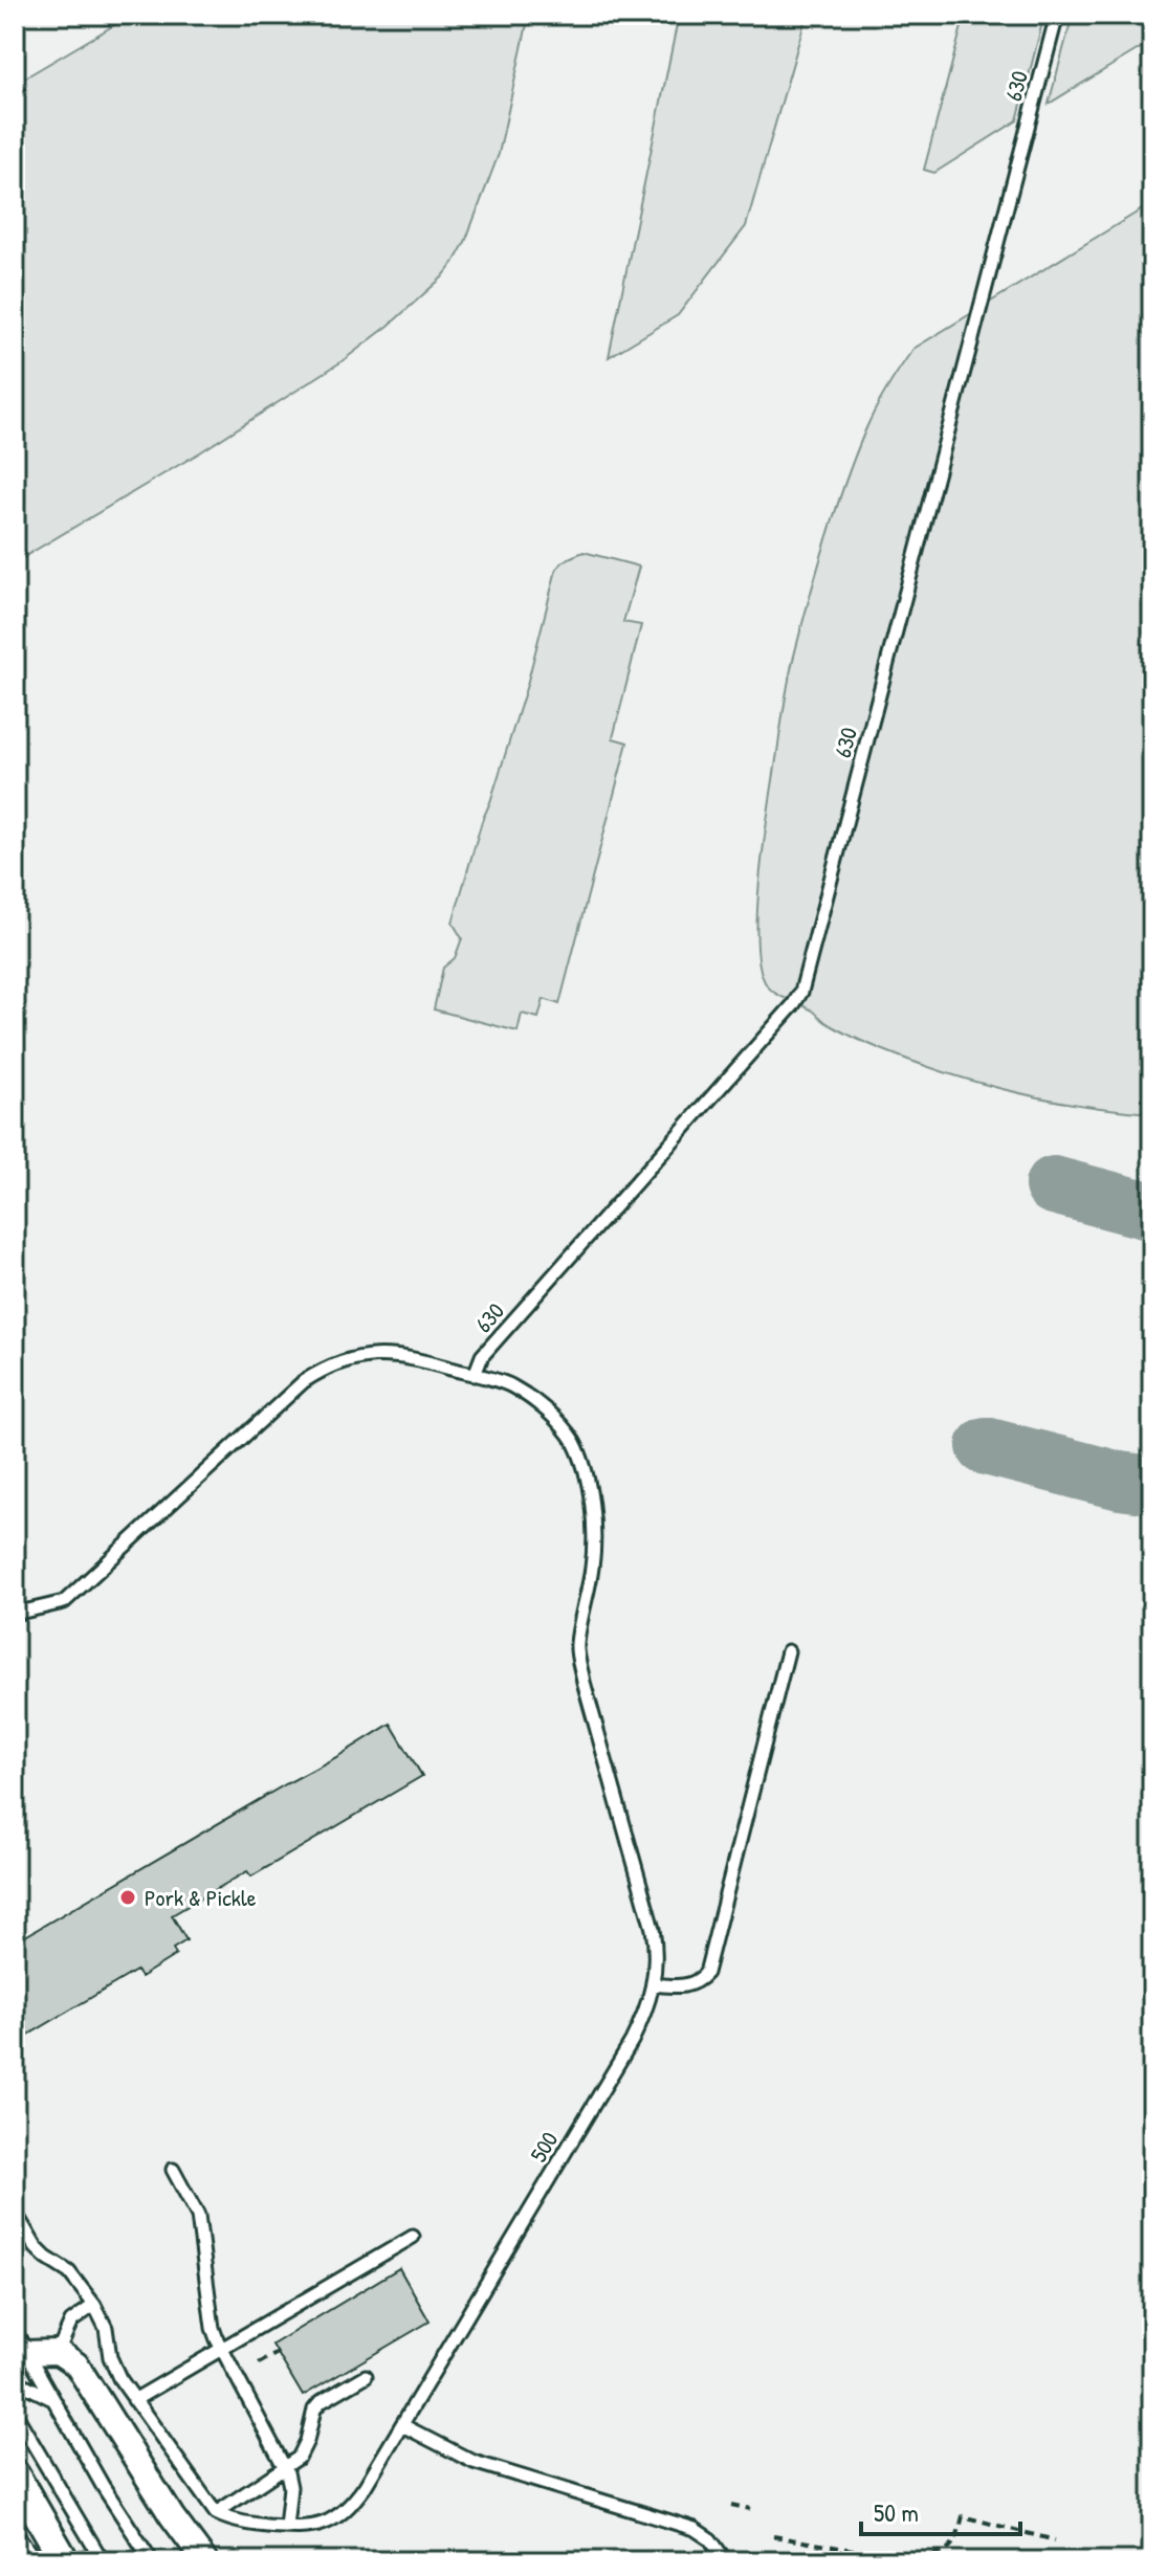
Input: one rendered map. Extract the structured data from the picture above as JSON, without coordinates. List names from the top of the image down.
{
  "streets": {
    "lane": ["630", "500"]
  },
  "crossings": [
    ["630", "500"]
  ],
  "places": ["Pork & Pickle"],
  "scale_bar": "50 m"
}
